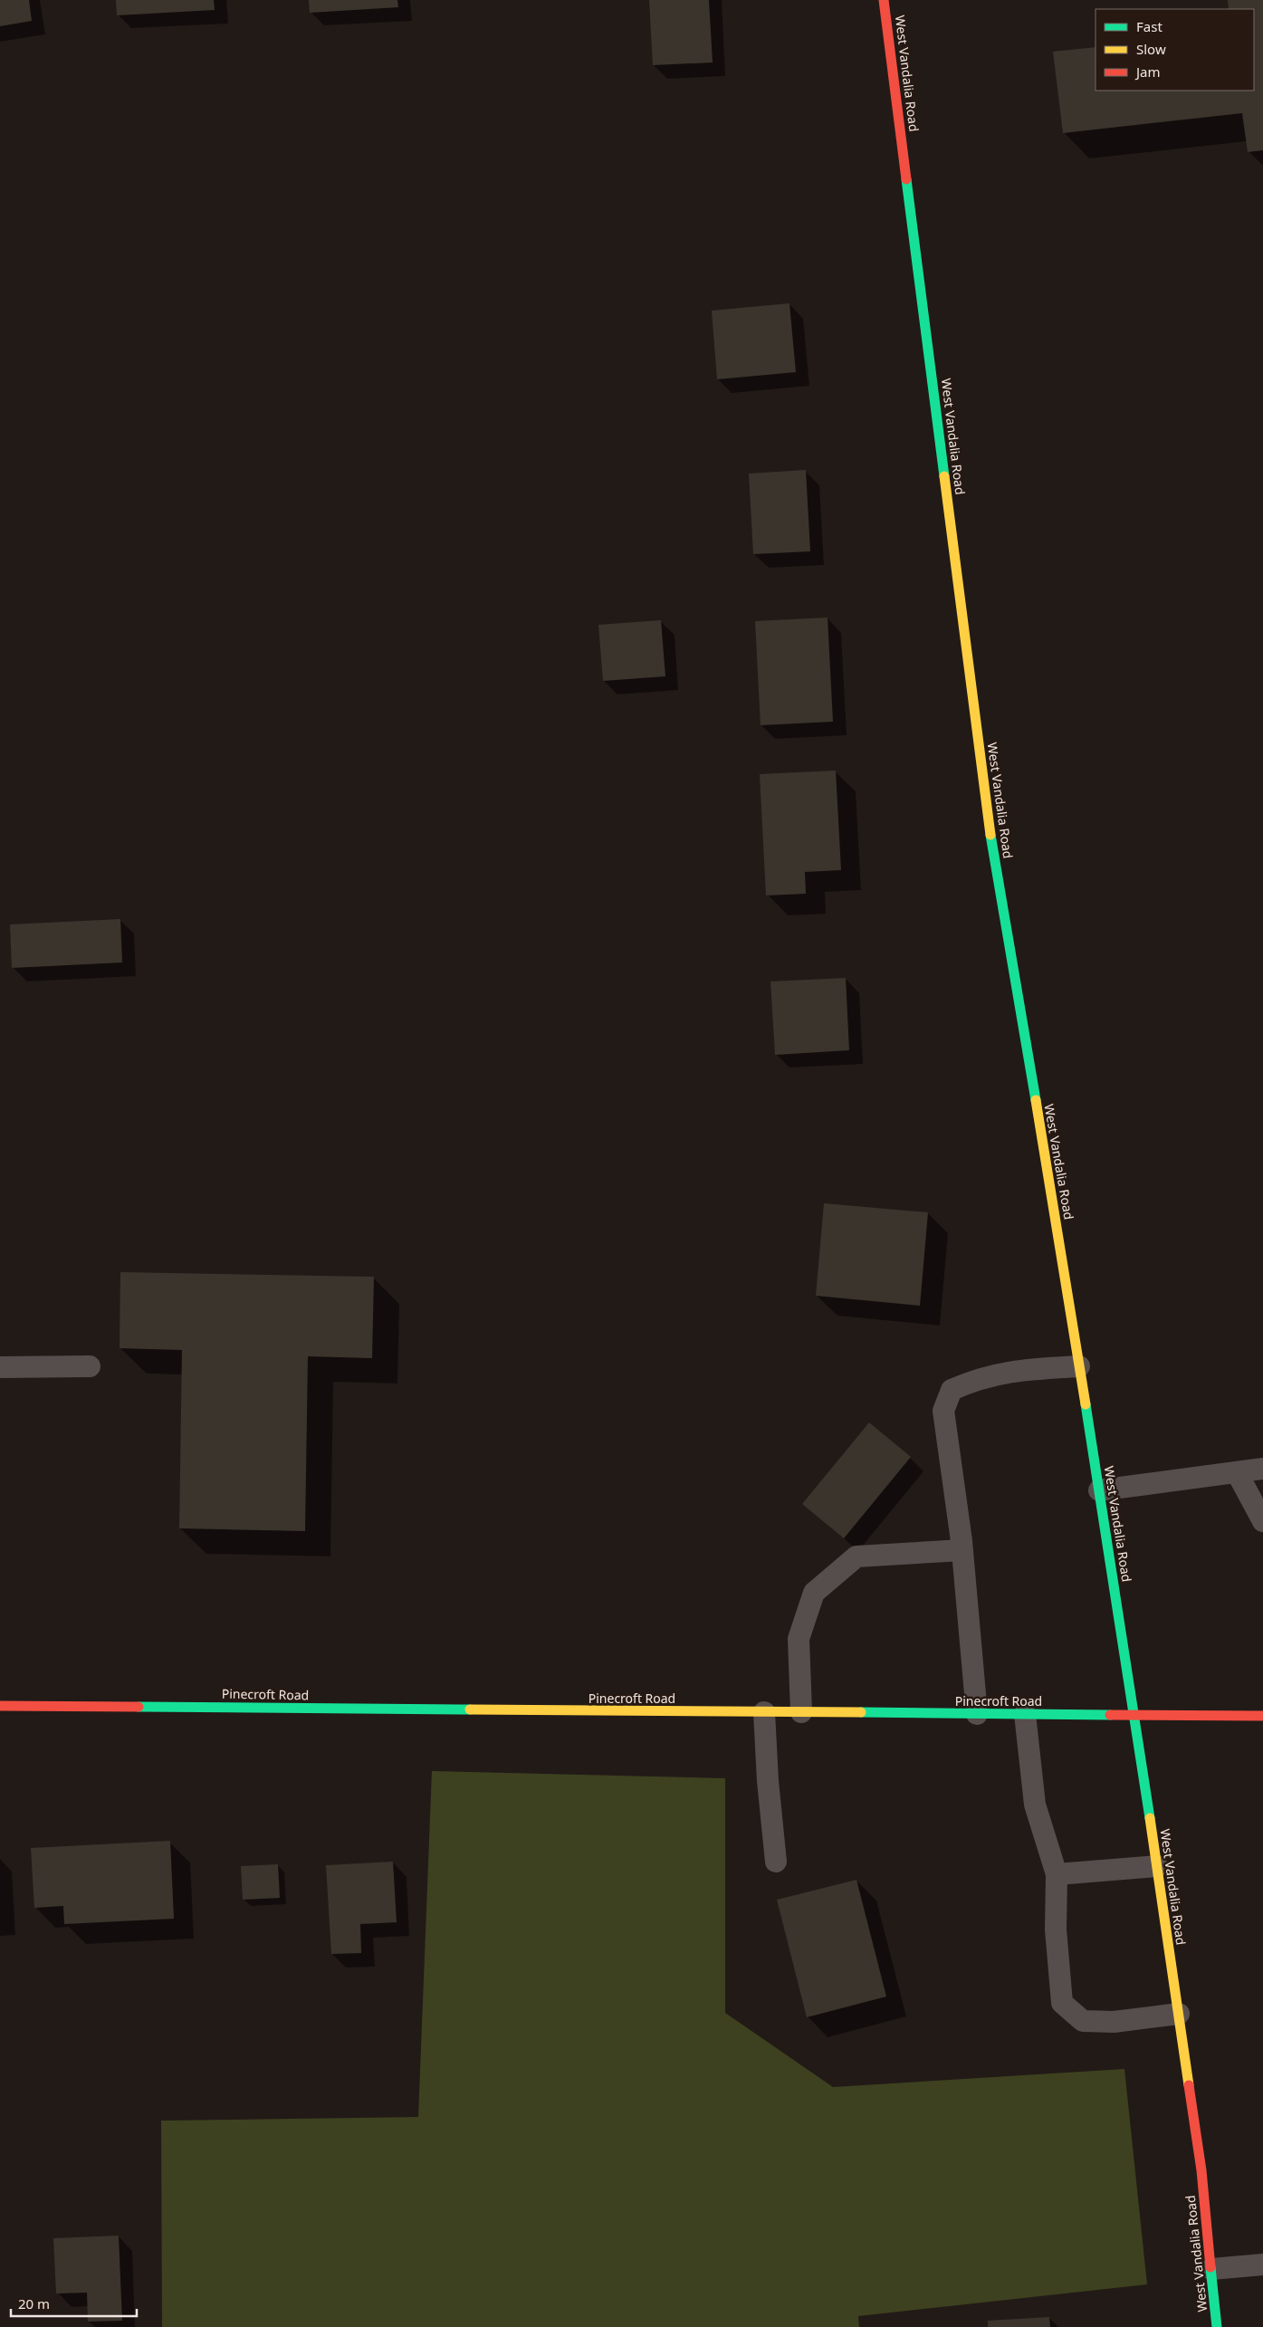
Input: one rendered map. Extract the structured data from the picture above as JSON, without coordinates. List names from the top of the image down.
{
  "streets": {
    "main road": ["West Vandalia Road", "Pinecroft Road"]
  },
  "crossings": [
    ["West Vandalia Road", "Pinecroft Road"]
  ],
  "legend": ["Fast", "Slow", "Jam"],
  "scale_bar": "20 m"
}
